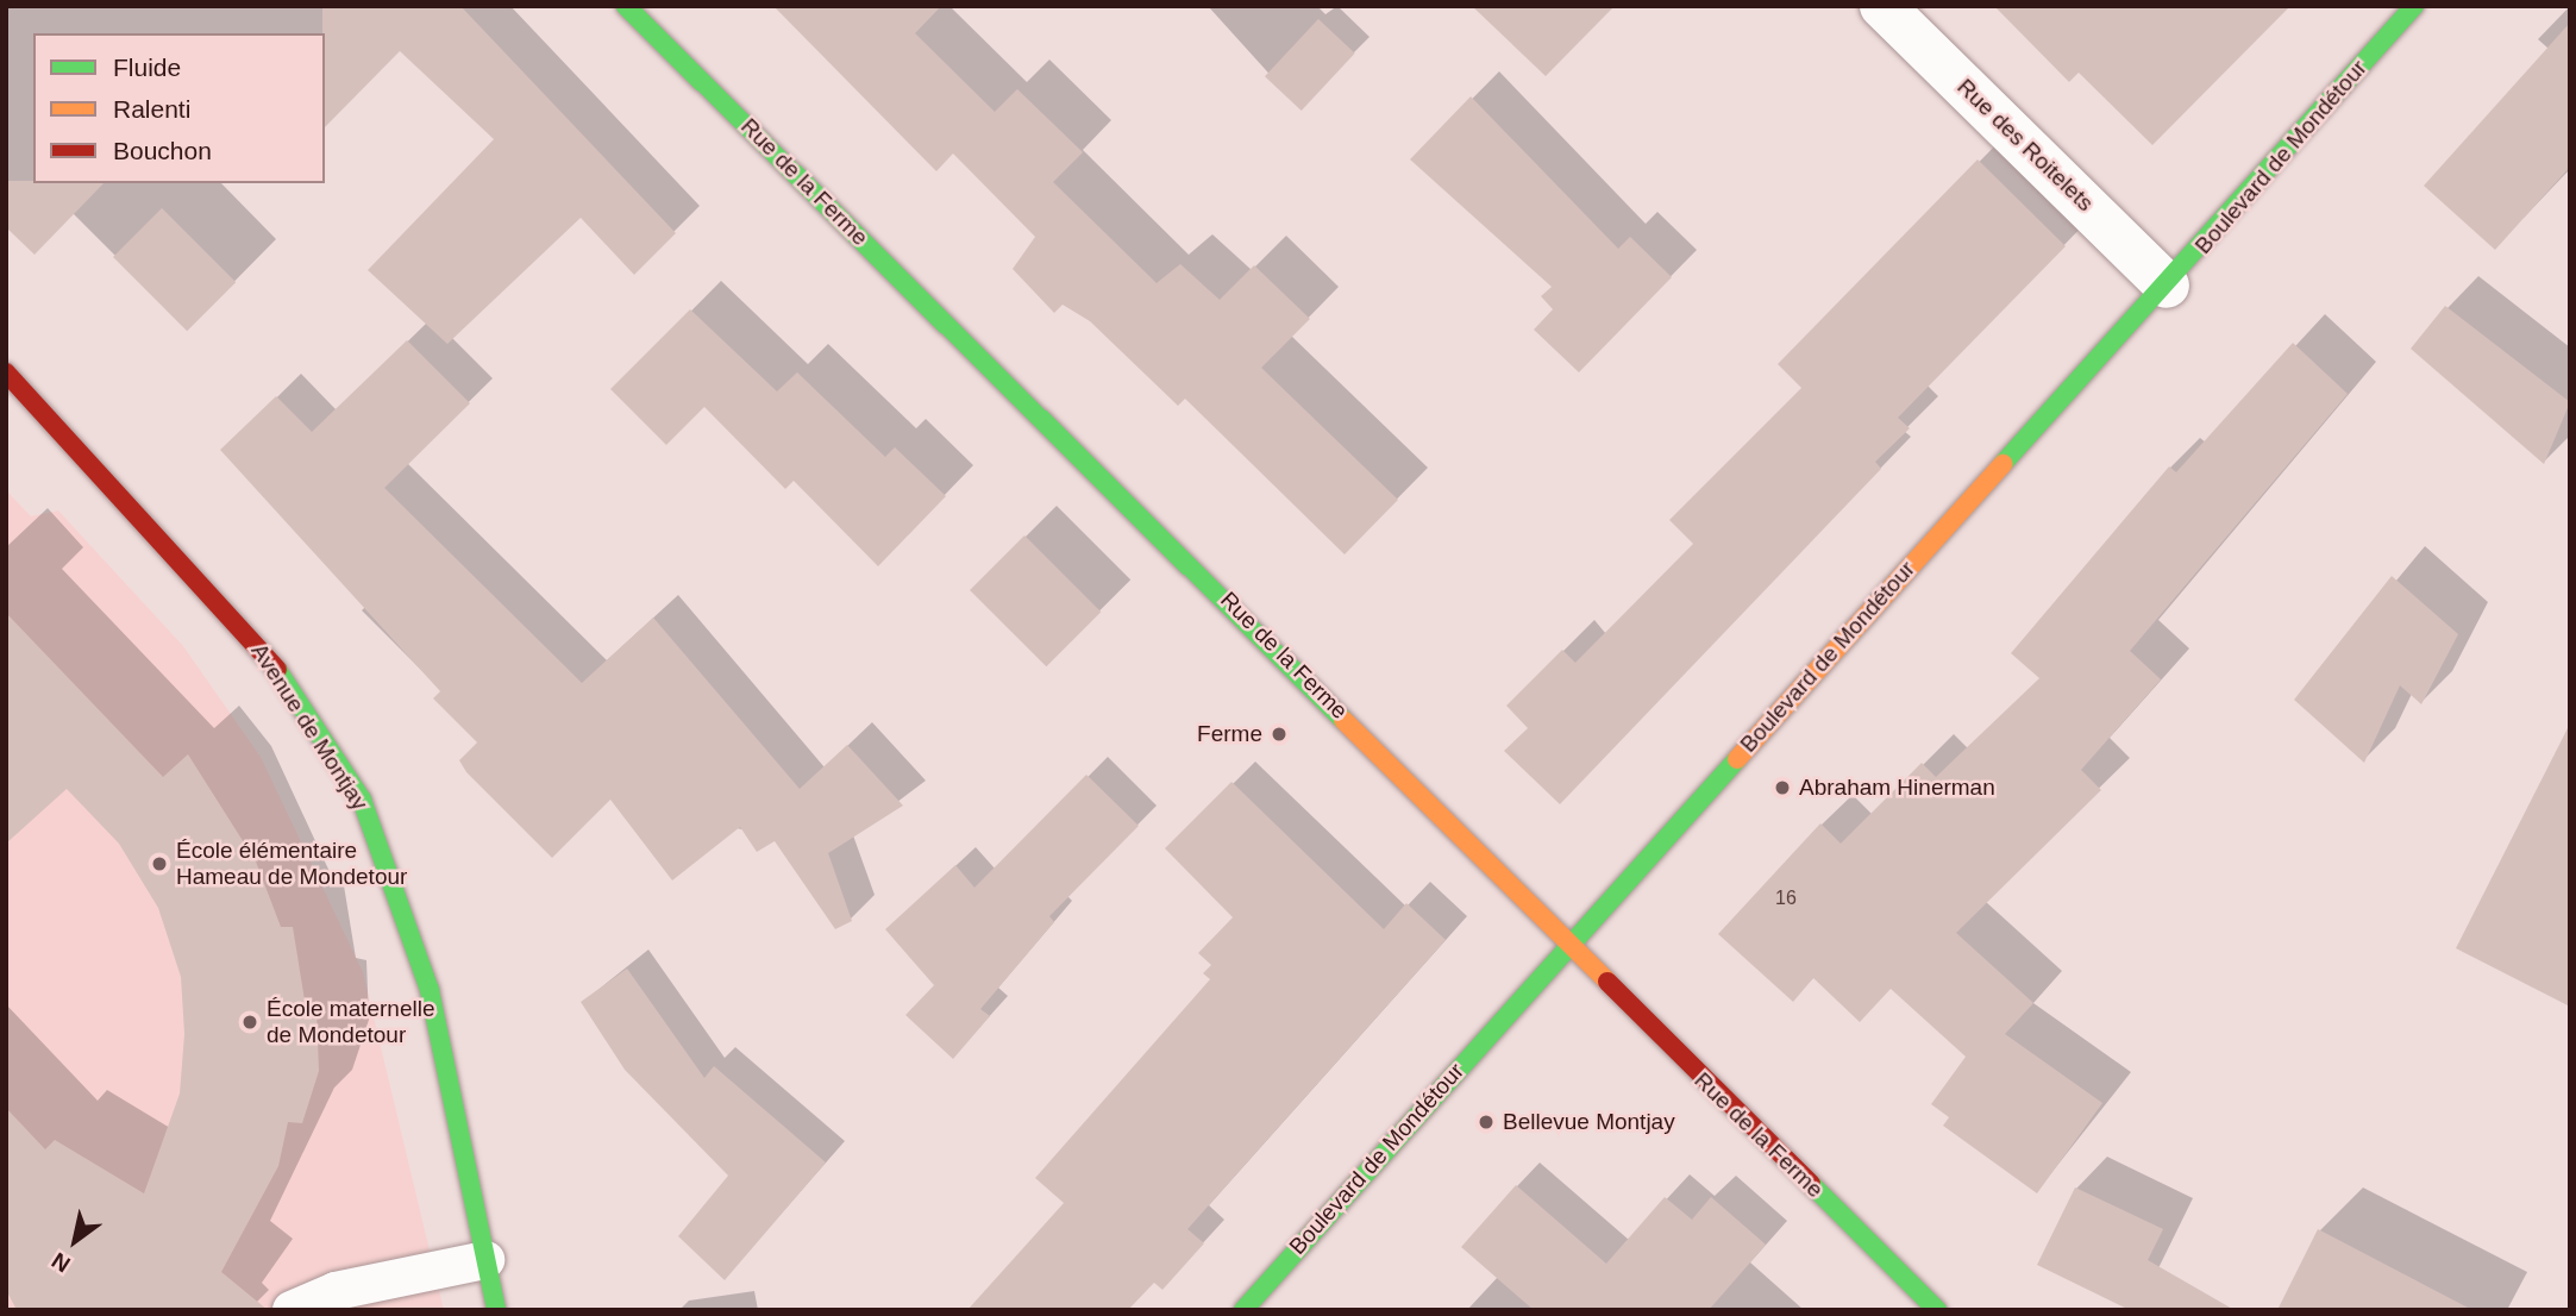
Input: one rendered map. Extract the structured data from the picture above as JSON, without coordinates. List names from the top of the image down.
{
  "streets": {
    "street": [
      "Rue des Roitelets",
      "Boulevard de Mondétour",
      "Rue de la Ferme",
      "Avenue de Montjay"
    ]
  },
  "crossings": [
    ["Rue des Roitelets", "Boulevard de Mondétour"],
    ["Boulevard de Mondétour", "Rue de la Ferme"]
  ],
  "places": [
    "Ferme",
    "Abraham Hinerman",
    "École élémentaire Hameau de Mondetour",
    "École maternelle de Mondetour",
    "Bellevue Montjay"
  ],
  "house_numbers": ["16"],
  "legend": ["Fluide", "Ralenti", "Bouchon"],
  "north": "bottom left"
}
